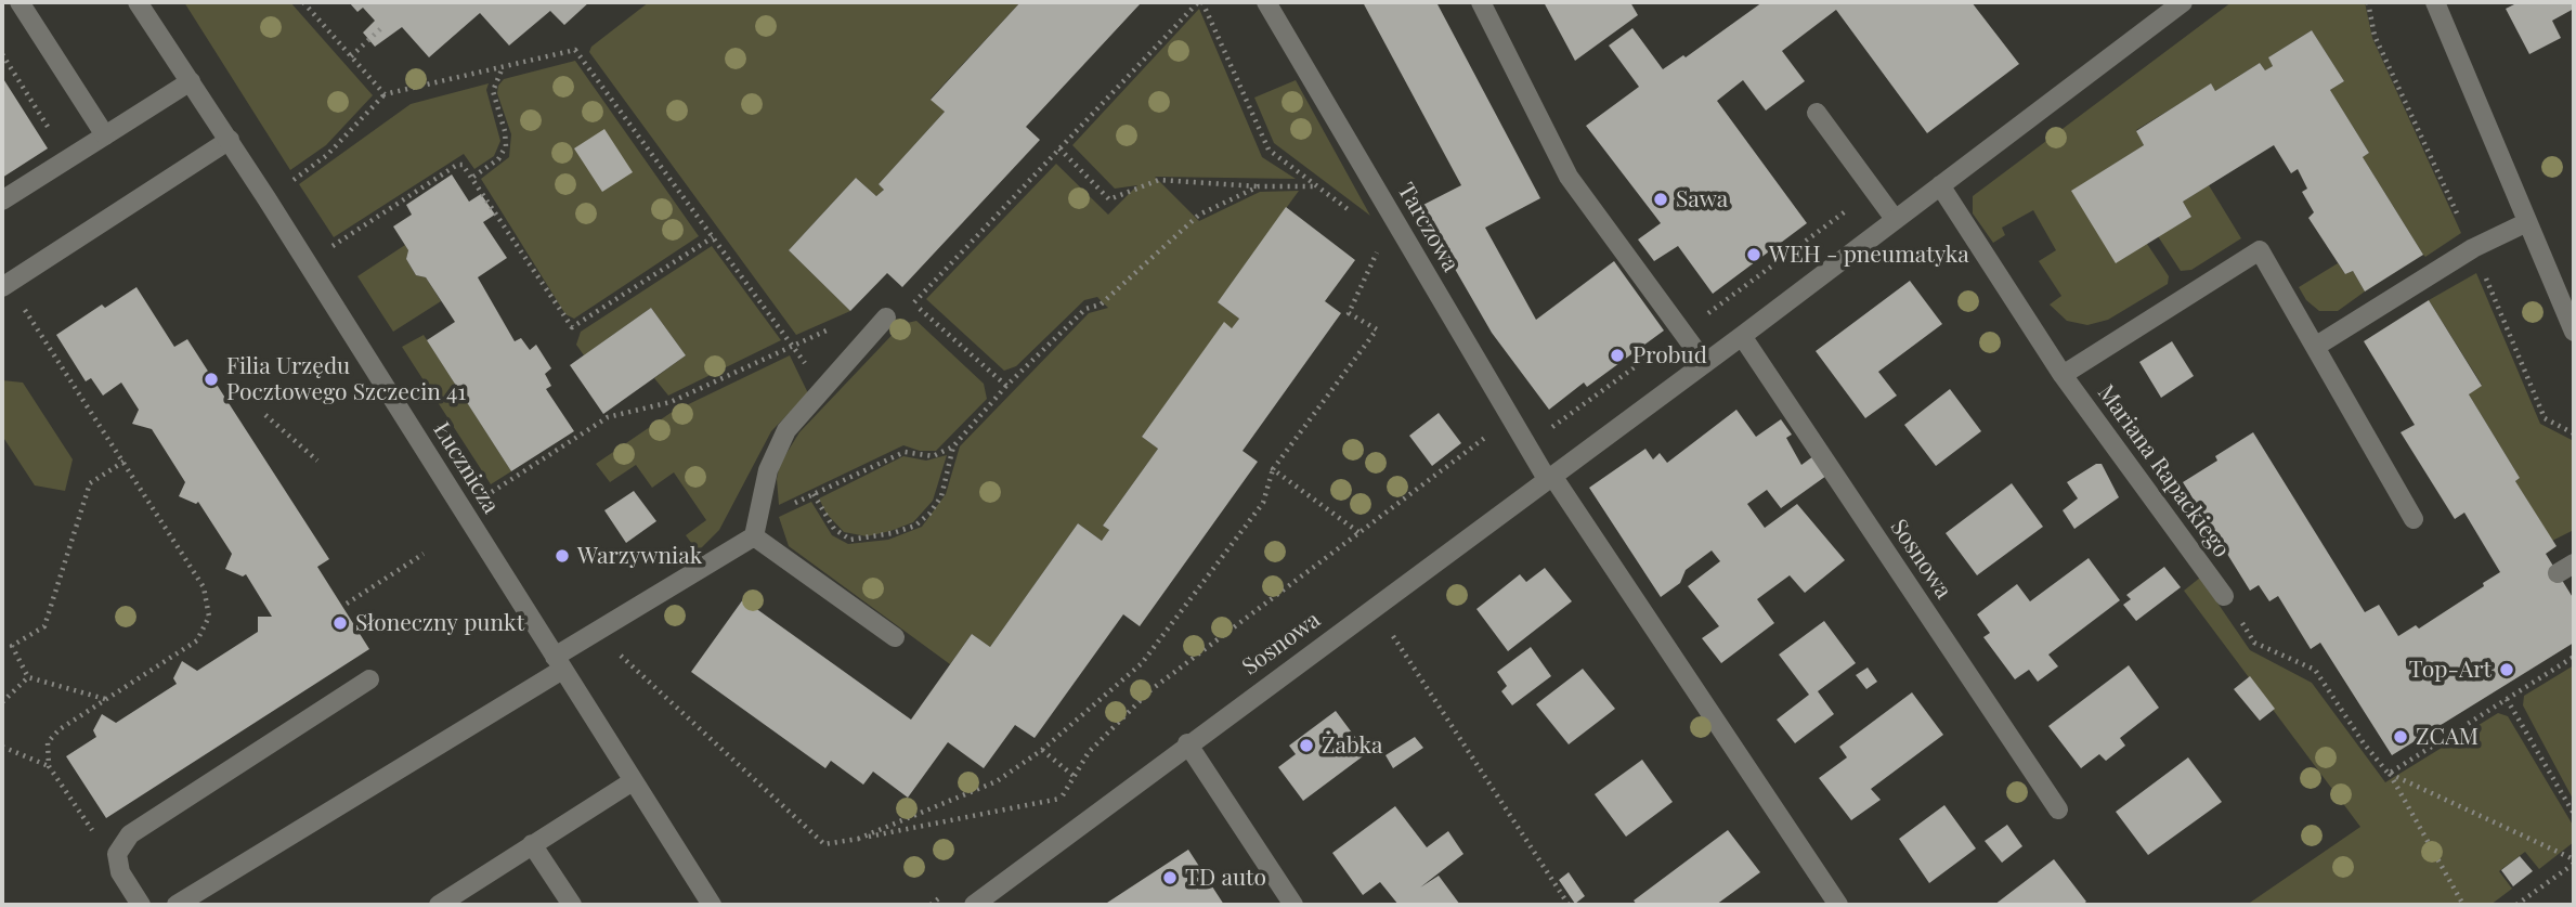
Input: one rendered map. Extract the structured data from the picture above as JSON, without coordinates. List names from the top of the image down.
{
  "streets": {
    "street": [
      "Tarczowa",
      "Łucznicza",
      "Mariana Rapackiego",
      "Sosnowa"
    ]
  },
  "crossings": [
    ["Tarczowa", "Sosnowa"],
    ["Mariana Rapackiego", "Sosnowa"]
  ],
  "places": [
    "Sawa",
    "WEH - pneumatyka",
    "Probud",
    "Filia Urzędu Pocztowego Szczecin 41",
    "Warzywniak",
    "Słoneczny punkt",
    "Top-Art",
    "ZCAM",
    "Żabka",
    "TD auto"
  ]
}
